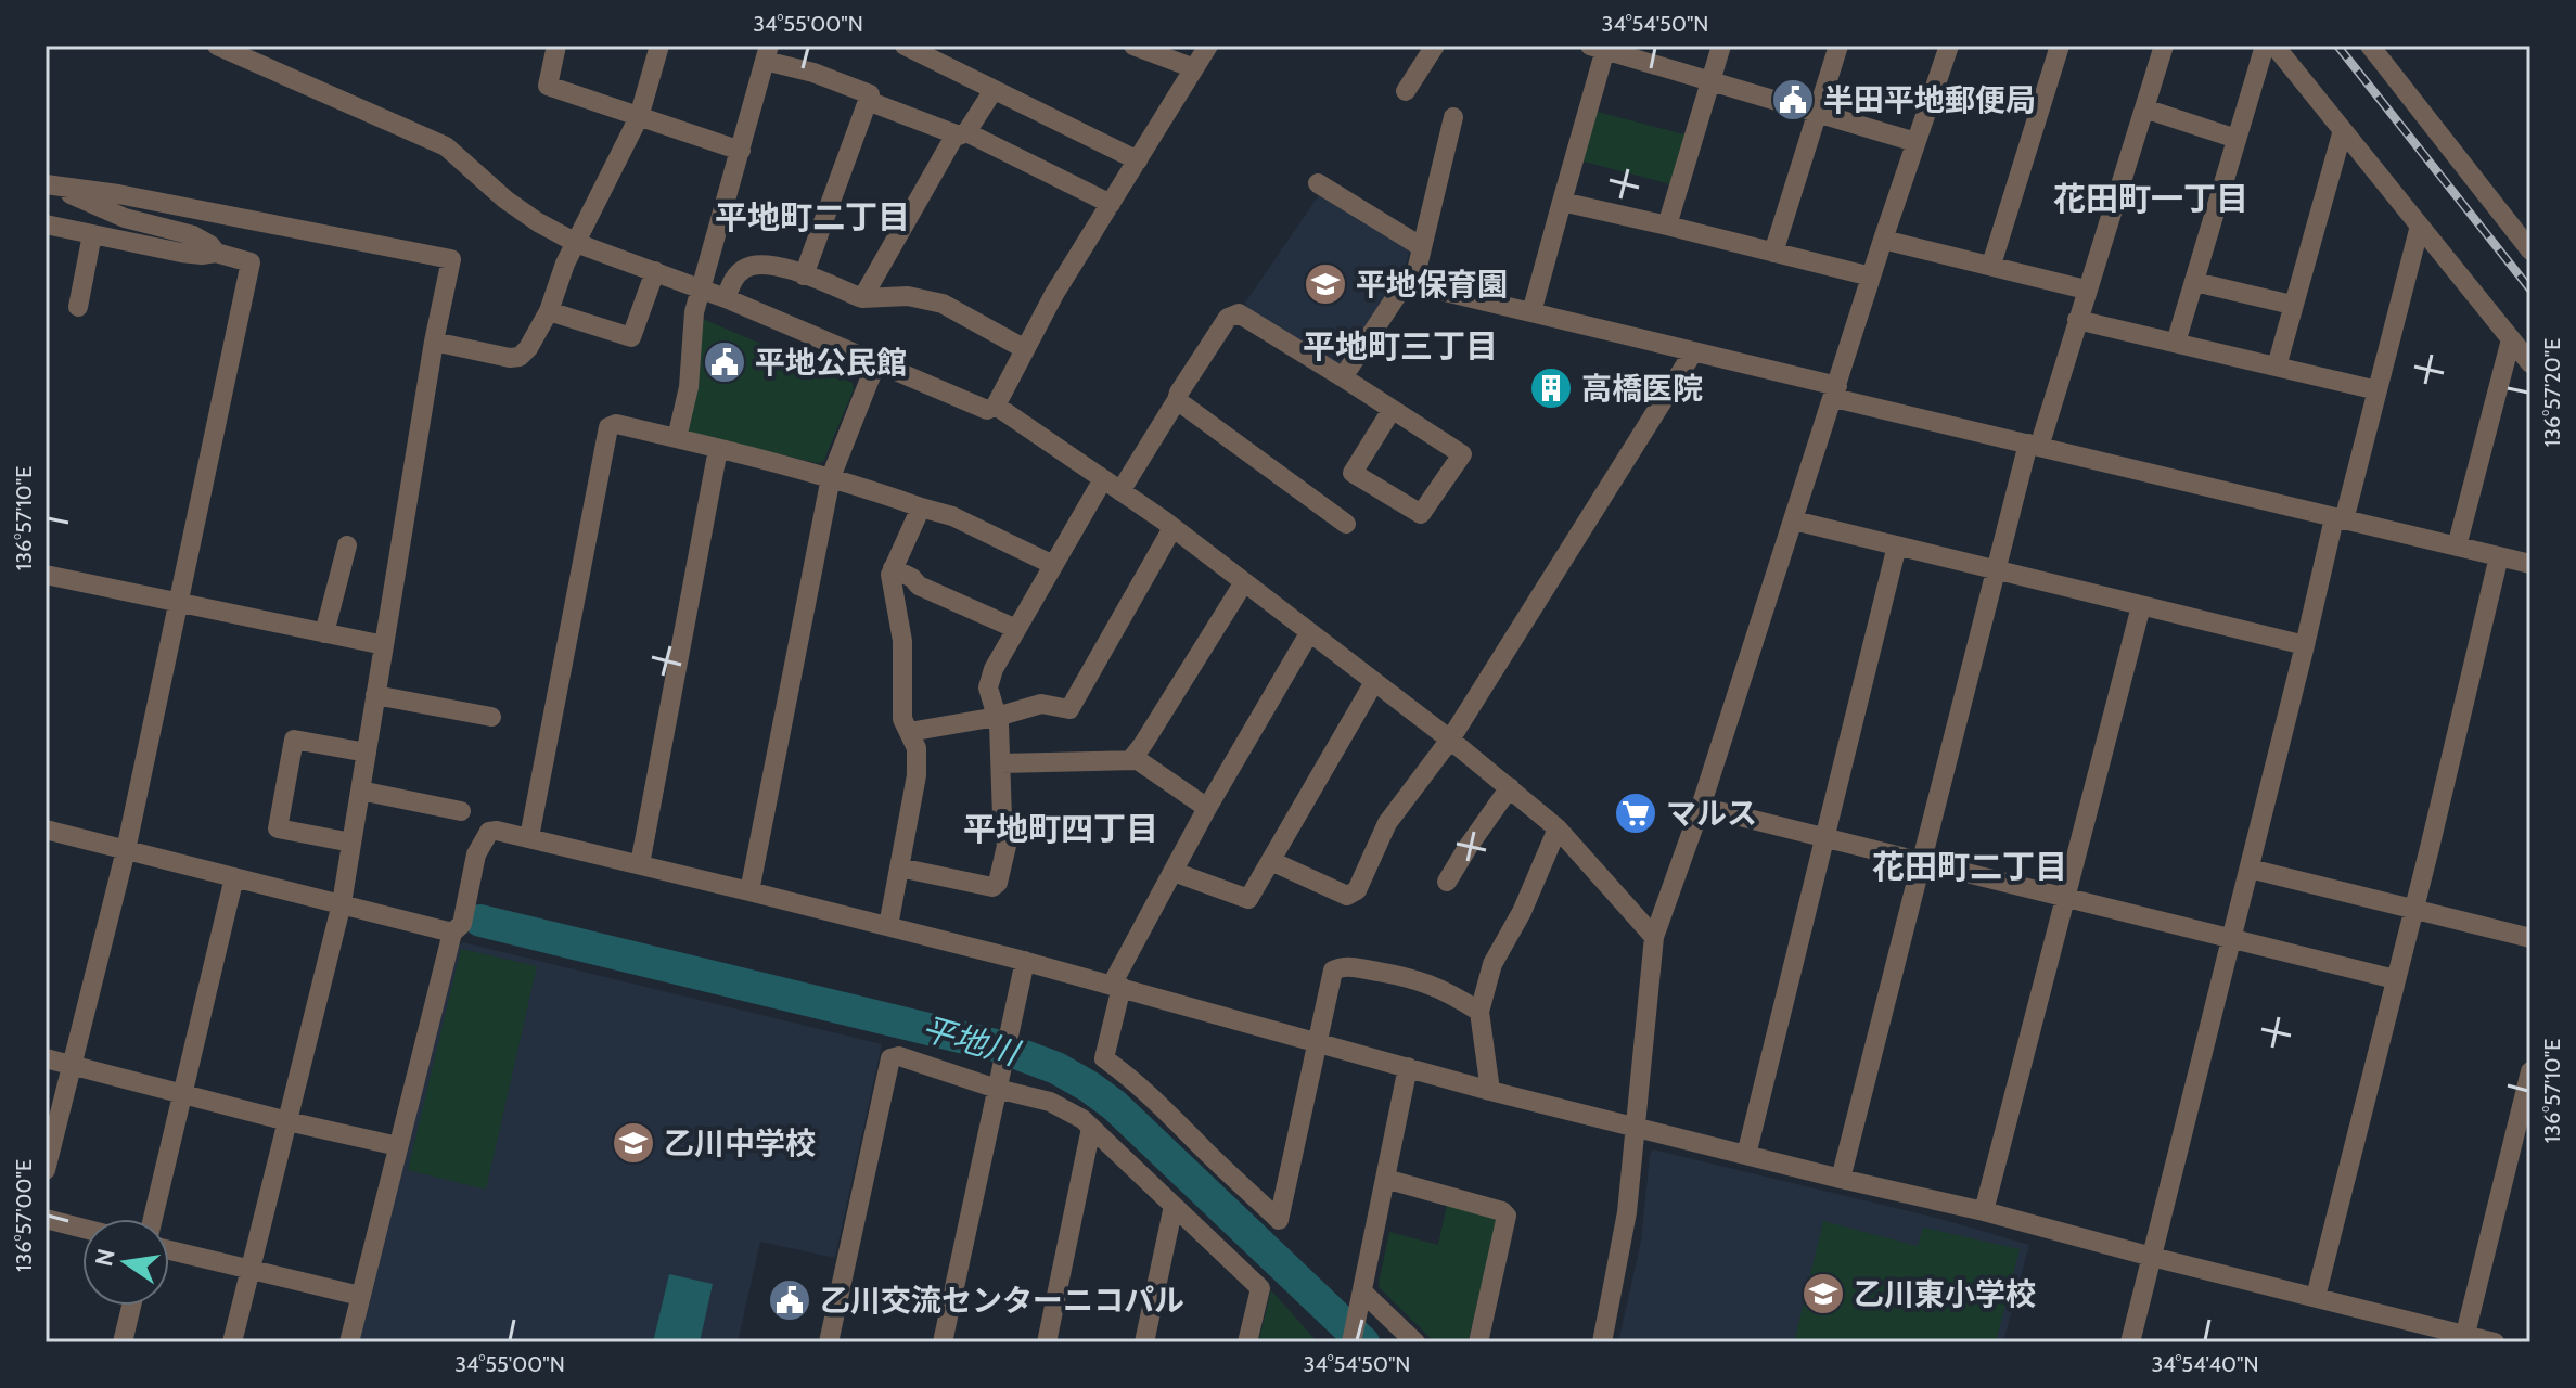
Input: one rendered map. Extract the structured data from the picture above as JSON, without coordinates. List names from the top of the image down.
{
  "districts": [
    "花田町一丁目",
    "平地町二丁目",
    "平地町三丁目",
    "平地町四丁目",
    "花田町二丁目"
  ],
  "water": ["平地川"],
  "places": {
    "public building": ["半田平地郵便局", "平地公民館", "乙川交流センターニコパル"],
    "school or university": ["平地保育園", "乙川中学校", "乙川東小学校"],
    "building": ["高橋医院"],
    "supermarket": ["マルス"]
  },
  "north": "left",
  "coordinates": [
    "34°55'00\"N",
    "34°54'50\"N",
    "136°57'20\"E",
    "136°57'10\"E",
    "136°57'00\"E",
    "34°54'40\"N"
  ]
}
